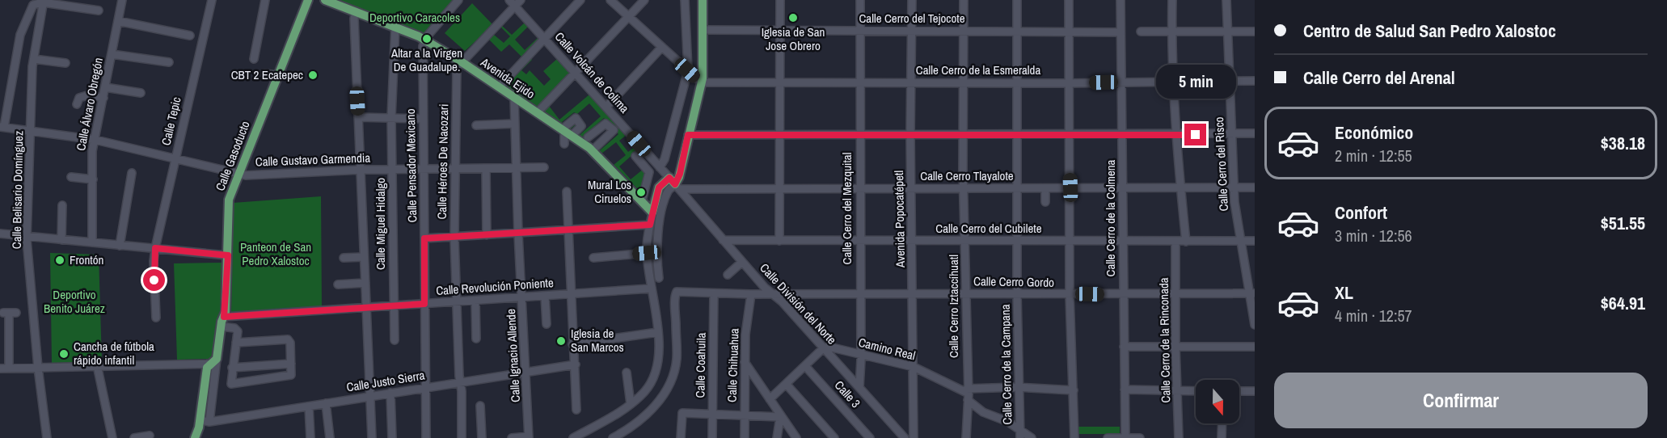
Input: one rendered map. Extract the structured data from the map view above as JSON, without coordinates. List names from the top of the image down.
{
  "streets": {
    "main road": ["Avenida Ejido", "Calle Gasoducto"],
    "street": [
      "Calle Cerro del Tejocote",
      "Calle Cerro de la Esmeralda",
      "Calle Volcán de Colima",
      "Calle Álvaro Obregón",
      "Calle Tepic",
      "Calle Gustavo Garmendia",
      "Calle Héroes De Nacozari",
      "Calle Cerro del Risco",
      "Calle Pensador Mexicano",
      "Calle Cerro Tlayalote",
      "Calle Belisario Domínguez",
      "Calle Cerro del Mezquital",
      "Calle Cerro de la Colmena",
      "Avenida Popocatépetl",
      "Calle Miguel Hidalgo",
      "Calle Cerro del Cubilete",
      "Calle Cerro Gordo",
      "Calle Revolución Poniente",
      "Calle División del Norte",
      "Calle Cerro Iztaccíhuatl",
      "Calle Cerro de la Rinconada",
      "Camino Real",
      "Calle Ignacio Allende",
      "Calle Cerro de la Campana",
      "Calle Coahuila",
      "Calle Chihuahua",
      "Calle Justo Sierra",
      "Calle 3"
    ]
  },
  "crossings": [
    ["Calle Cerro del Tejocote", "Calle Cerro del Mezquital"],
    ["Calle Cerro del Tejocote", "Calle Cerro de la Colmena"],
    ["Calle Cerro del Tejocote", "Avenida Popocatépetl"],
    ["Calle Cerro del Tejocote", "Calle Cerro Iztaccíhuatl"],
    ["Calle Cerro del Tejocote", "Calle Cerro de la Campana"],
    ["Calle Cerro de la Esmeralda", "Calle Cerro del Risco"],
    ["Calle Cerro de la Esmeralda", "Calle Cerro del Mezquital"],
    ["Calle Cerro de la Esmeralda", "Calle Cerro de la Colmena"],
    ["Calle Cerro de la Esmeralda", "Avenida Popocatépetl"],
    ["Calle Cerro de la Esmeralda", "Calle Cerro Iztaccíhuatl"],
    ["Calle Cerro de la Esmeralda", "Calle Cerro de la Campana"],
    ["Calle Volcán de Colima", "Calle Cerro Tlayalote"],
    ["Calle Volcán de Colima", "Calle División del Norte"],
    ["Avenida Ejido", "Calle Héroes De Nacozari"],
    ["Avenida Ejido", "Calle Pensador Mexicano"],
    ["Avenida Ejido", "Calle Miguel Hidalgo"],
    ["Avenida Ejido", "Calle Ignacio Allende"],
    ["Calle Álvaro Obregón", "Calle Gustavo Garmendia"],
    ["Calle Tepic", "Calle Gustavo Garmendia"],
    ["Calle Gasoducto", "Calle Gustavo Garmendia"],
    ["Calle Gasoducto", "Calle Revolución Poniente"],
    ["Calle Gasoducto", "Calle Justo Sierra"],
    ["Calle Gustavo Garmendia", "Calle Héroes De Nacozari"],
    ["Calle Gustavo Garmendia", "Calle Pensador Mexicano"],
    ["Calle Gustavo Garmendia", "Calle Belisario Domínguez"],
    ["Calle Gustavo Garmendia", "Calle Miguel Hidalgo"],
    ["Calle Gustavo Garmendia", "Calle Ignacio Allende"],
    ["Calle Héroes De Nacozari", "Calle Revolución Poniente"],
    ["Calle Héroes De Nacozari", "Calle Justo Sierra"],
    ["Calle Cerro del Risco", "Calle Cerro Tlayalote"],
    ["Calle Cerro del Risco", "Calle Cerro del Cubilete"],
    ["Calle Cerro del Risco", "Calle Cerro Gordo"],
    ["Calle Pensador Mexicano", "Calle Revolución Poniente"],
    ["Calle Pensador Mexicano", "Calle Justo Sierra"],
    ["Calle Cerro Tlayalote", "Calle Cerro del Mezquital"],
    ["Calle Cerro Tlayalote", "Calle Cerro de la Colmena"],
    ["Calle Cerro Tlayalote", "Avenida Popocatépetl"],
    ["Calle Cerro Tlayalote", "Calle División del Norte"],
    ["Calle Cerro Tlayalote", "Calle Cerro Iztaccíhuatl"],
    ["Calle Cerro Tlayalote", "Calle Cerro de la Campana"],
    ["Calle Cerro del Mezquital", "Calle Cerro del Cubilete"],
    ["Calle Cerro del Mezquital", "Calle Cerro Gordo"],
    ["Calle Cerro del Mezquital", "Calle División del Norte"],
    ["Calle Cerro del Mezquital", "Camino Real"],
    ["Calle Cerro de la Colmena", "Calle Cerro del Cubilete"],
    ["Calle Cerro de la Colmena", "Calle Cerro Gordo"],
    ["Avenida Popocatépetl", "Calle Cerro del Cubilete"],
    ["Avenida Popocatépetl", "Calle Cerro Gordo"],
    ["Avenida Popocatépetl", "Camino Real"],
    ["Calle Miguel Hidalgo", "Calle Revolución Poniente"],
    ["Calle Cerro del Cubilete", "Calle División del Norte"],
    ["Calle Cerro del Cubilete", "Calle Cerro Iztaccíhuatl"],
    ["Calle Cerro del Cubilete", "Calle Cerro de la Rinconada"],
    ["Calle Cerro del Cubilete", "Calle Cerro de la Campana"],
    ["Calle Cerro Gordo", "Calle División del Norte"],
    ["Calle Cerro Gordo", "Calle Cerro Iztaccíhuatl"],
    ["Calle Cerro Gordo", "Calle Cerro de la Rinconada"],
    ["Calle Cerro Gordo", "Calle Cerro de la Campana"],
    ["Calle Cerro Gordo", "Calle Chihuahua"],
    ["Calle Revolución Poniente", "Calle Ignacio Allende"],
    ["Calle División del Norte", "Camino Real"],
    ["Calle Cerro Iztaccíhuatl", "Camino Real"],
    ["Camino Real", "Calle Cerro de la Campana"],
    ["Calle Ignacio Allende", "Calle Justo Sierra"]
  ],
  "parks": ["Deportivo Caracoles", "Panteon de San Pedro Xalostoc", "Deportivo Benito Juárez"],
  "places": [
    "Iglesia de San Jose Obrero",
    "Altar a la Virgen De Guadalupe.",
    "CBT 2 Ecatepec",
    "Mural Los Ciruelos",
    "Frontón",
    "Iglesia de San Marcos",
    "Cancha de fútbola rápido infantil"
  ],
  "north": "bottom",
  "page": {
    "banner": ["Centro de Salud San Pedro Xalostoc", "Calle Cerro del Arenal"],
    "bubble": "5 min",
    "list": [
      {
        "name": "Económico",
        "note": "2 min · 12:55",
        "value": "$38.18"
      },
      {
        "name": "Confort",
        "note": "3 min · 12:56",
        "value": "$51.55"
      },
      {
        "name": "XL",
        "note": "4 min · 12:57",
        "value": "$64.91"
      }
    ],
    "buttons": "Confirmar"
  }
}
